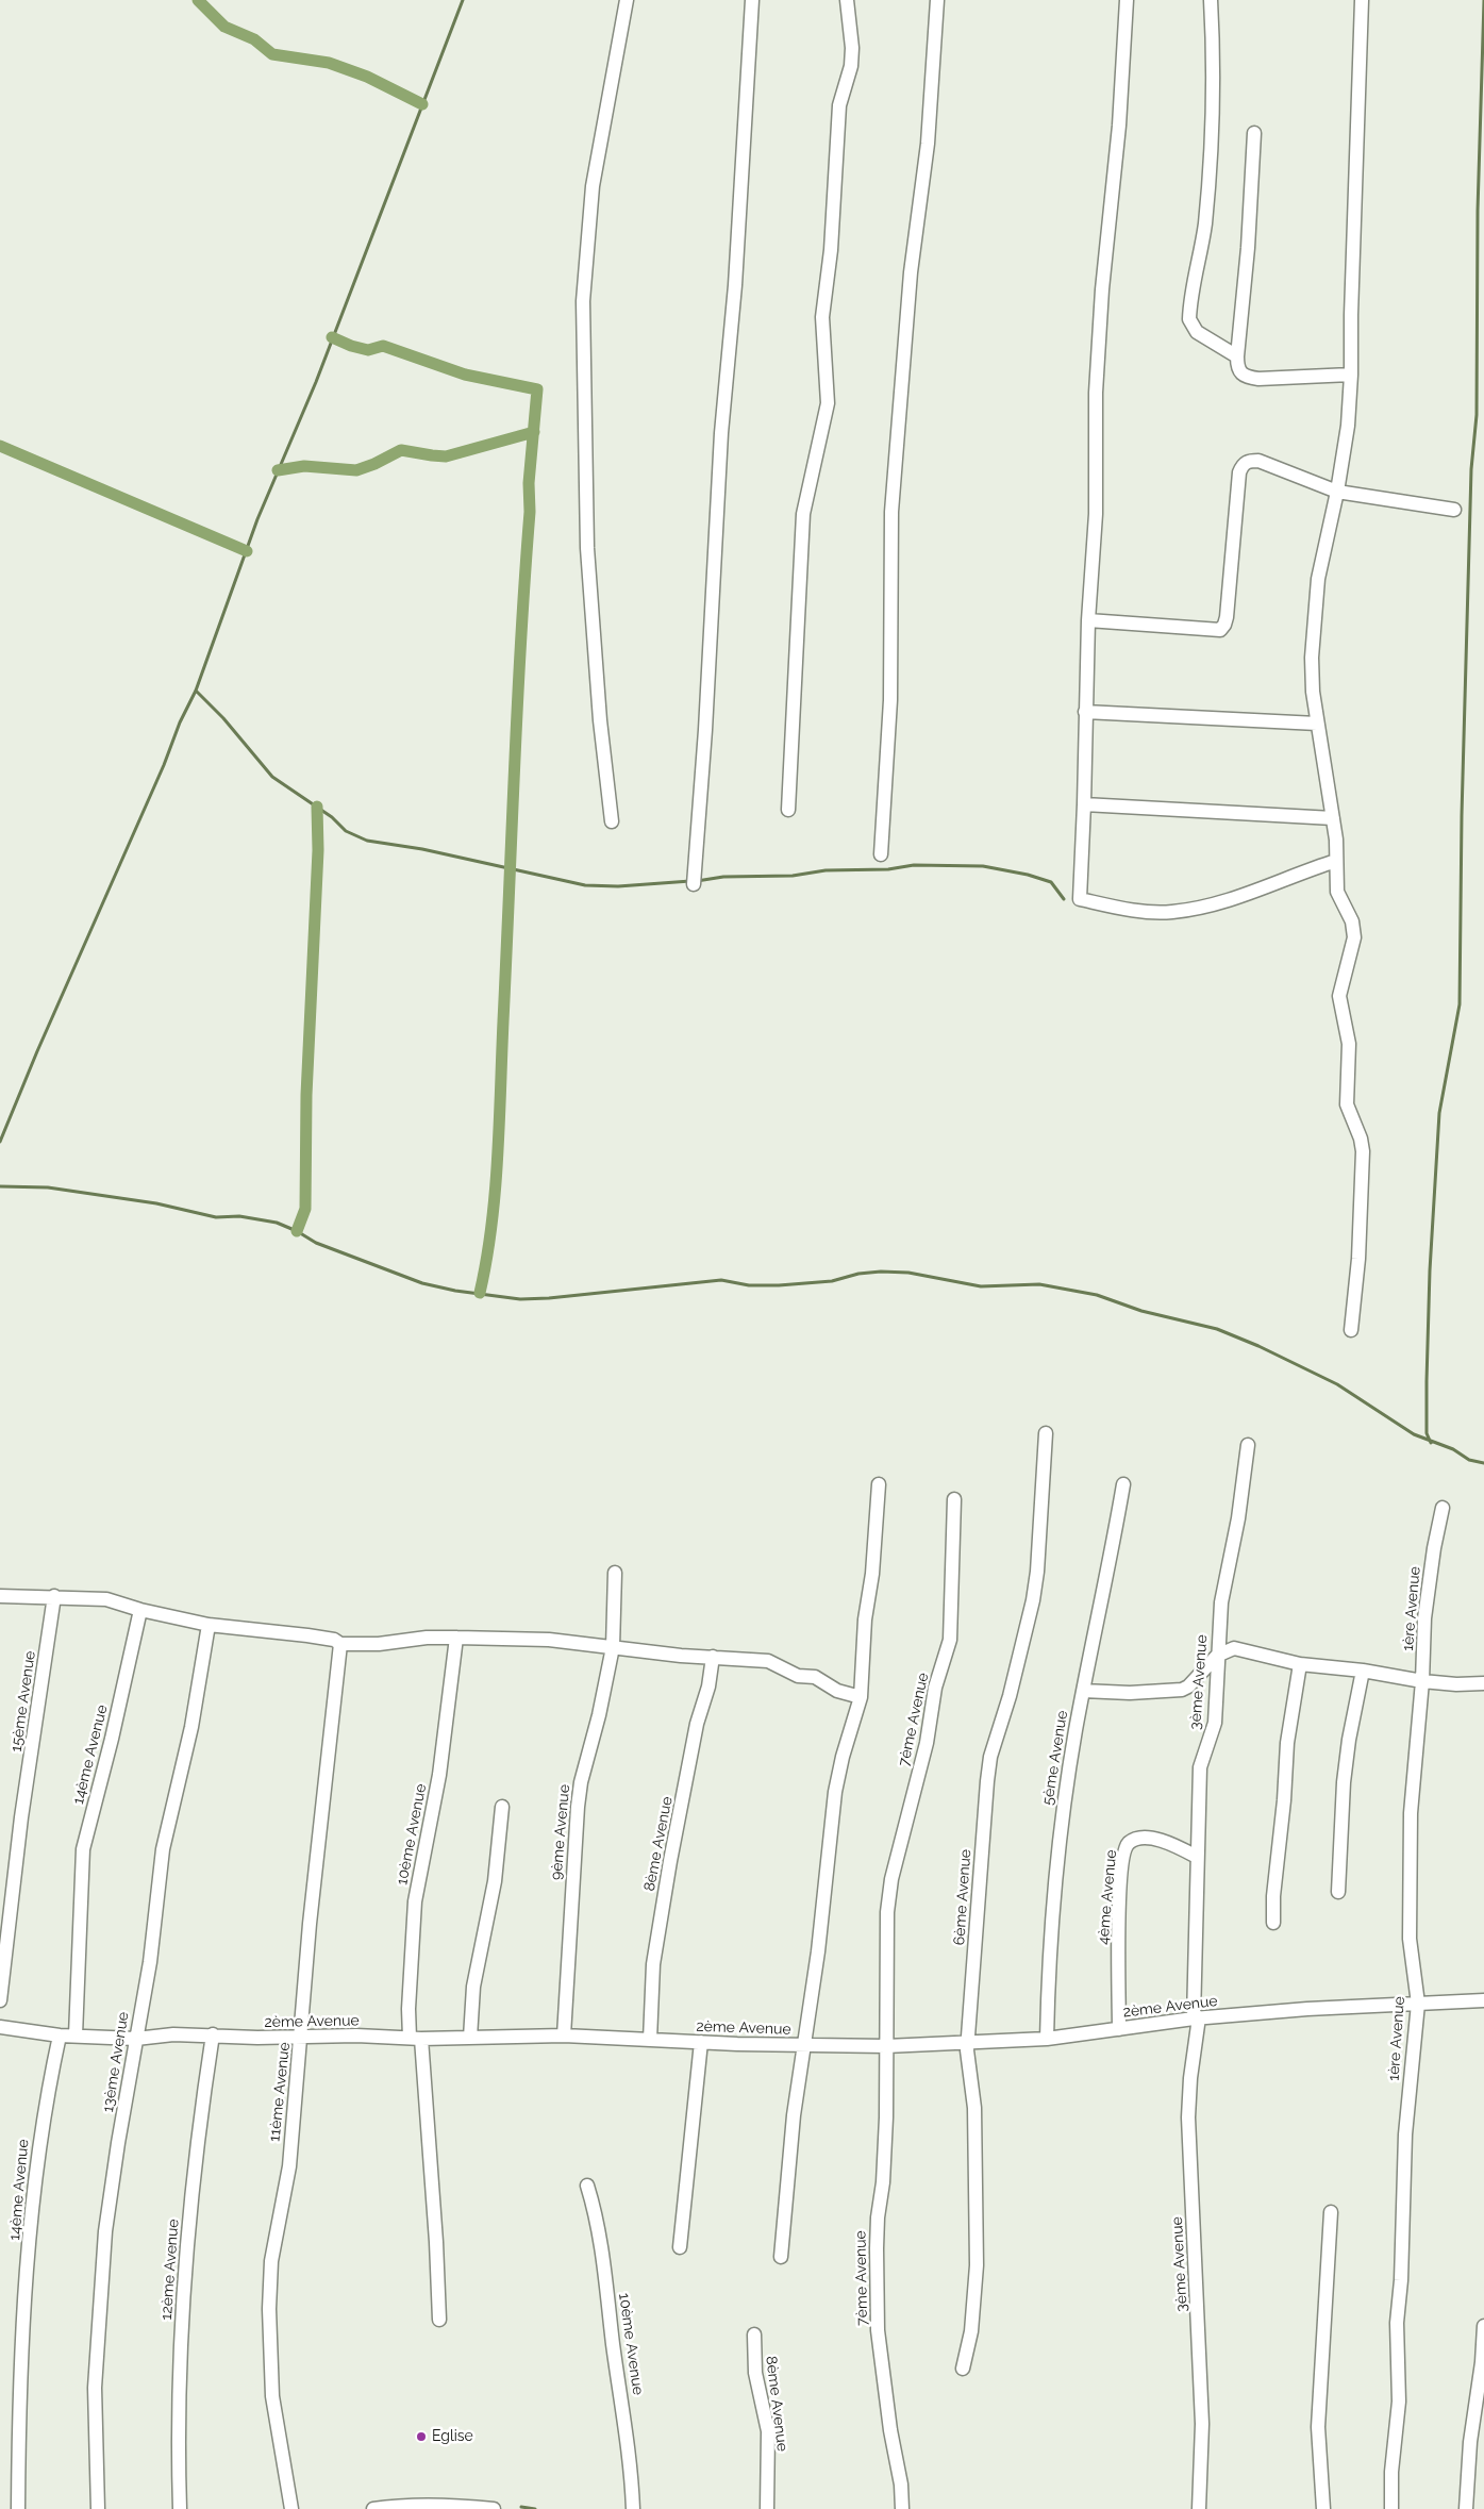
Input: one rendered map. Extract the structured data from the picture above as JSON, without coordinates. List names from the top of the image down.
{
  "streets": {
    "street": [
      "1ère Avenue",
      "3ème Avenue",
      "15ème Avenue",
      "7ème Avenue",
      "14ème Avenue",
      "5ème Avenue",
      "9ème Avenue",
      "10ème Avenue",
      "8ème Avenue",
      "6ème Avenue",
      "4ème Avenue",
      "2ème Avenue",
      "13ème Avenue",
      "11ème Avenue",
      "12ème Avenue"
    ]
  },
  "crossings": [
    ["1ère Avenue", "2ème Avenue"],
    ["3ème Avenue", "4ème Avenue"],
    ["3ème Avenue", "2ème Avenue"],
    ["7ème Avenue", "2ème Avenue"],
    ["14ème Avenue", "2ème Avenue"],
    ["5ème Avenue", "2ème Avenue"],
    ["9ème Avenue", "2ème Avenue"],
    ["10ème Avenue", "2ème Avenue"],
    ["8ème Avenue", "2ème Avenue"],
    ["6ème Avenue", "2ème Avenue"],
    ["4ème Avenue", "2ème Avenue"],
    ["2ème Avenue", "13ème Avenue"],
    ["2ème Avenue", "11ème Avenue"],
    ["2ème Avenue", "12ème Avenue"]
  ],
  "places": ["Eglise"]
}
